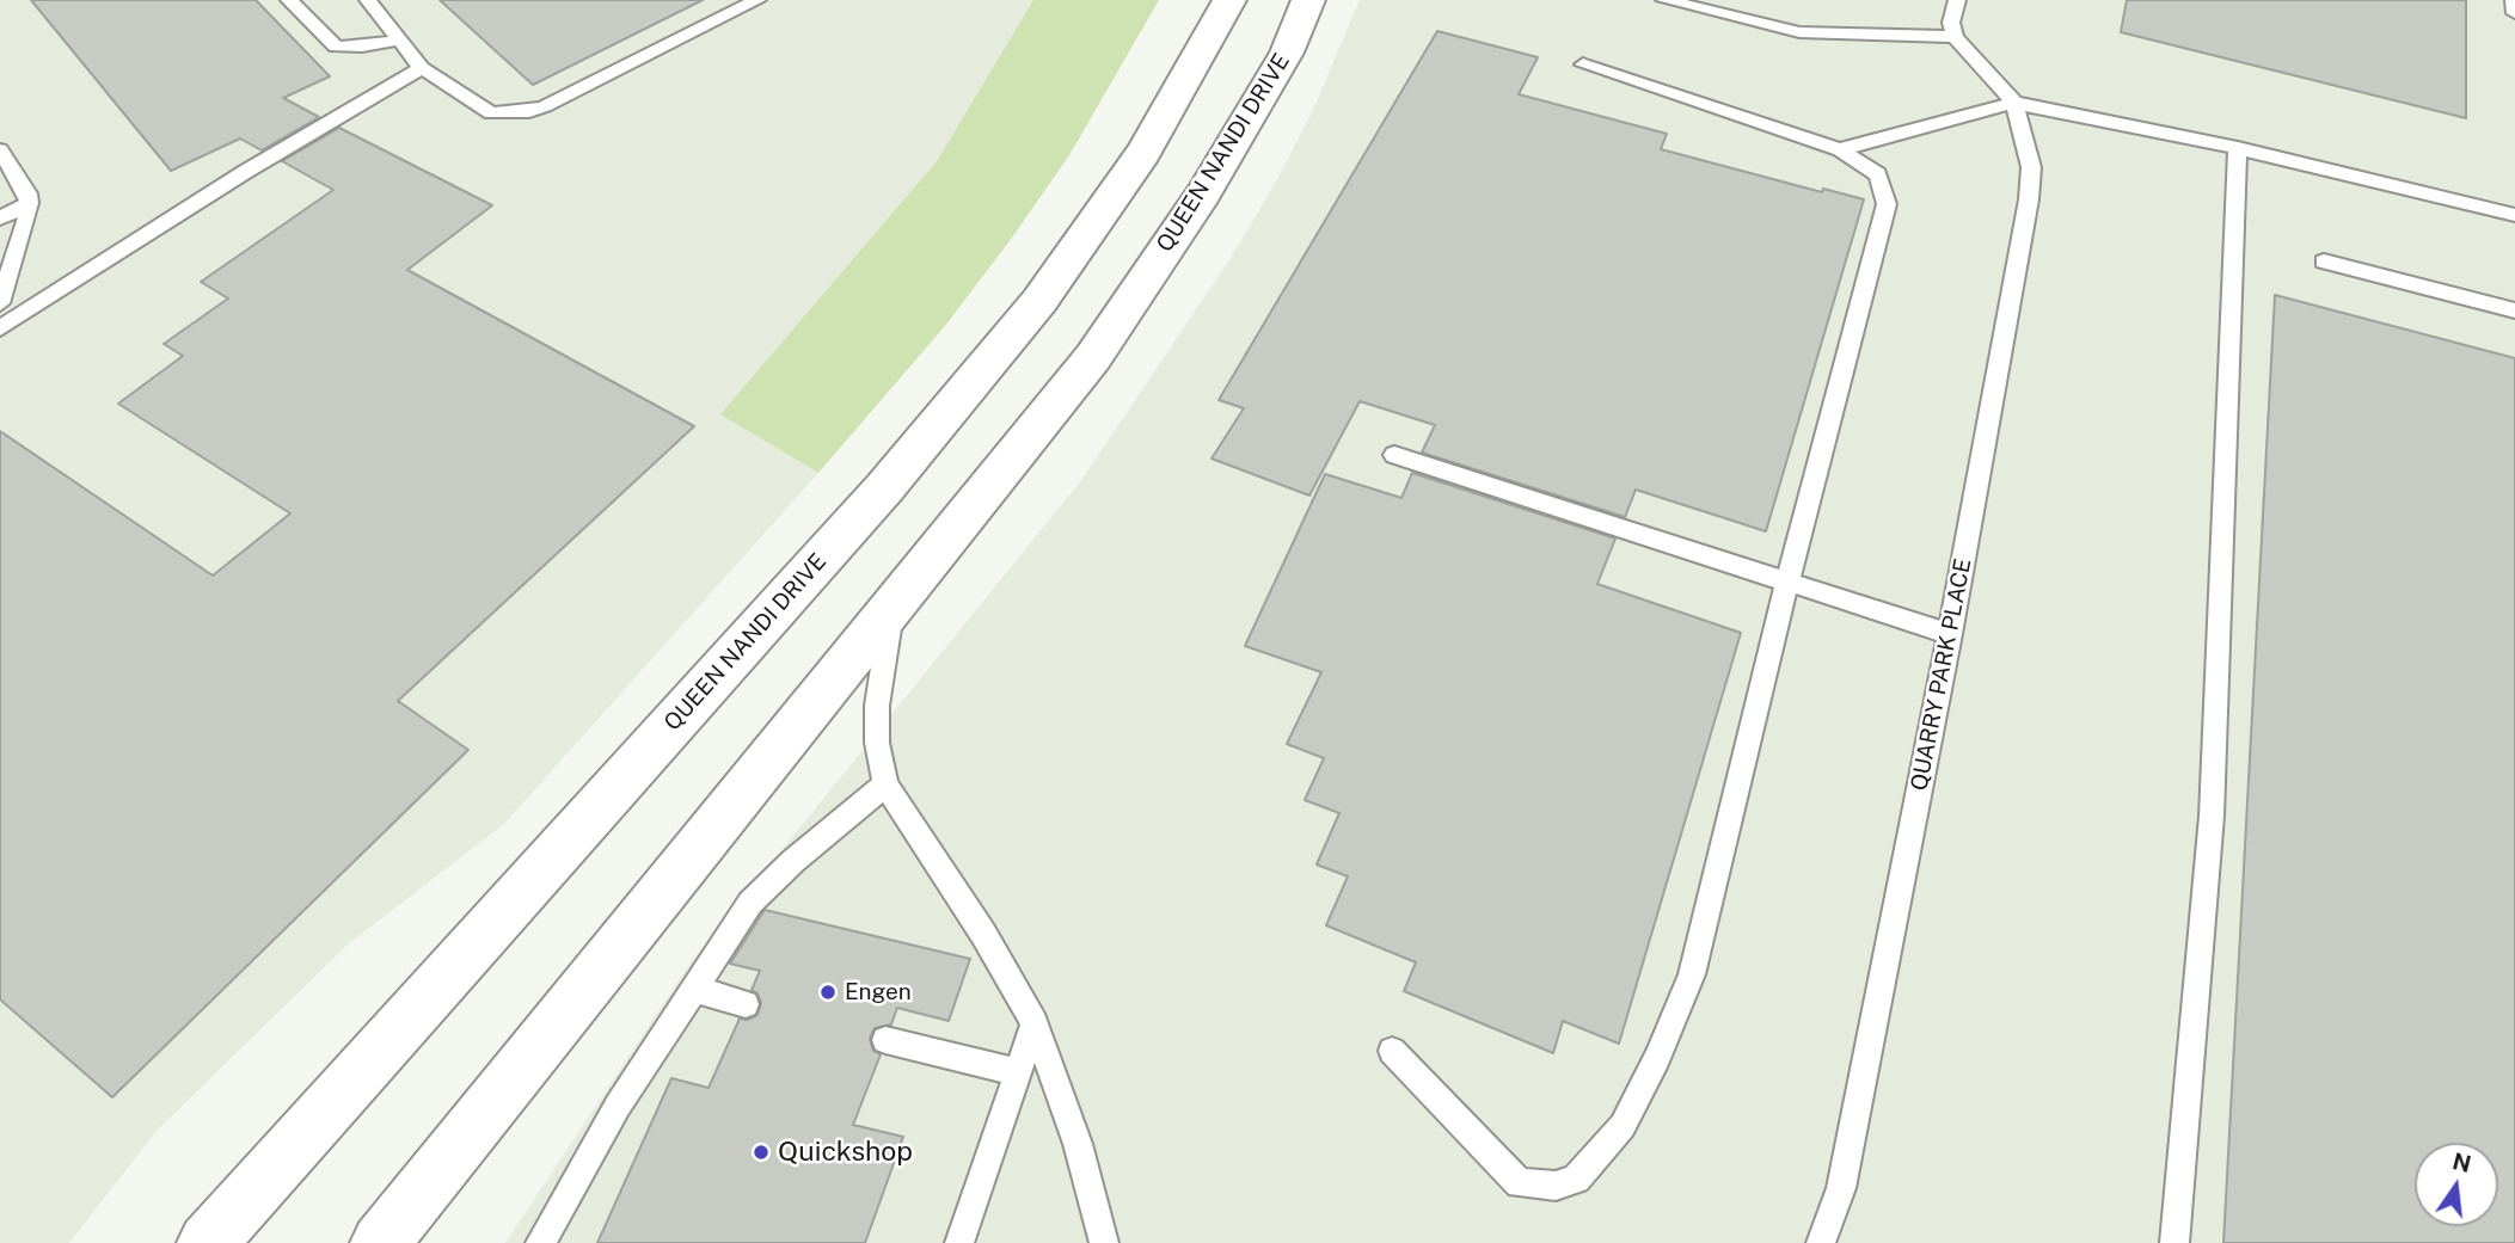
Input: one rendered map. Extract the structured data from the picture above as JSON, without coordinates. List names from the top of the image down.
{
  "streets": {
    "main road": ["QUEEN NANDI DRIVE"],
    "lane": ["QUARRY PARK PLACE"]
  },
  "places": ["Engen", "Quickshop"],
  "north": "top"
}
